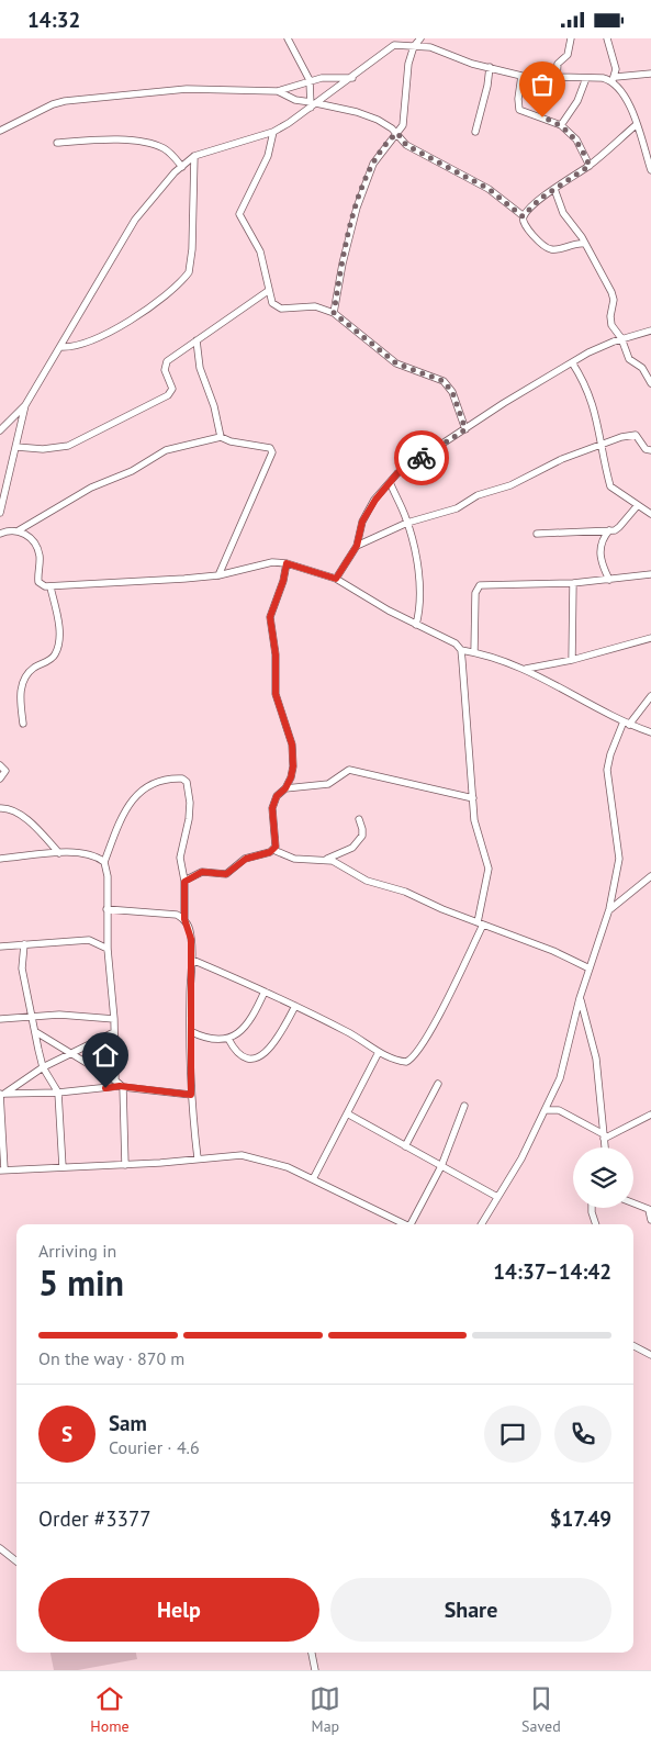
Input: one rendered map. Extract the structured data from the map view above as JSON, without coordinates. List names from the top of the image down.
{
  "page": {
    "status": "14:32",
    "heading": ["5 min", "Arriving in", "14:37–14:42"],
    "panel": [
      "Sam",
      "Courier · 4.6",
      "Order #3377",
      "$17.49"
    ],
    "bar": "On the way · 870 m",
    "round": "S",
    "buttons": ["Help", "Share"],
    "tabs": ["Home", "Map", "Saved"]
  }
}
